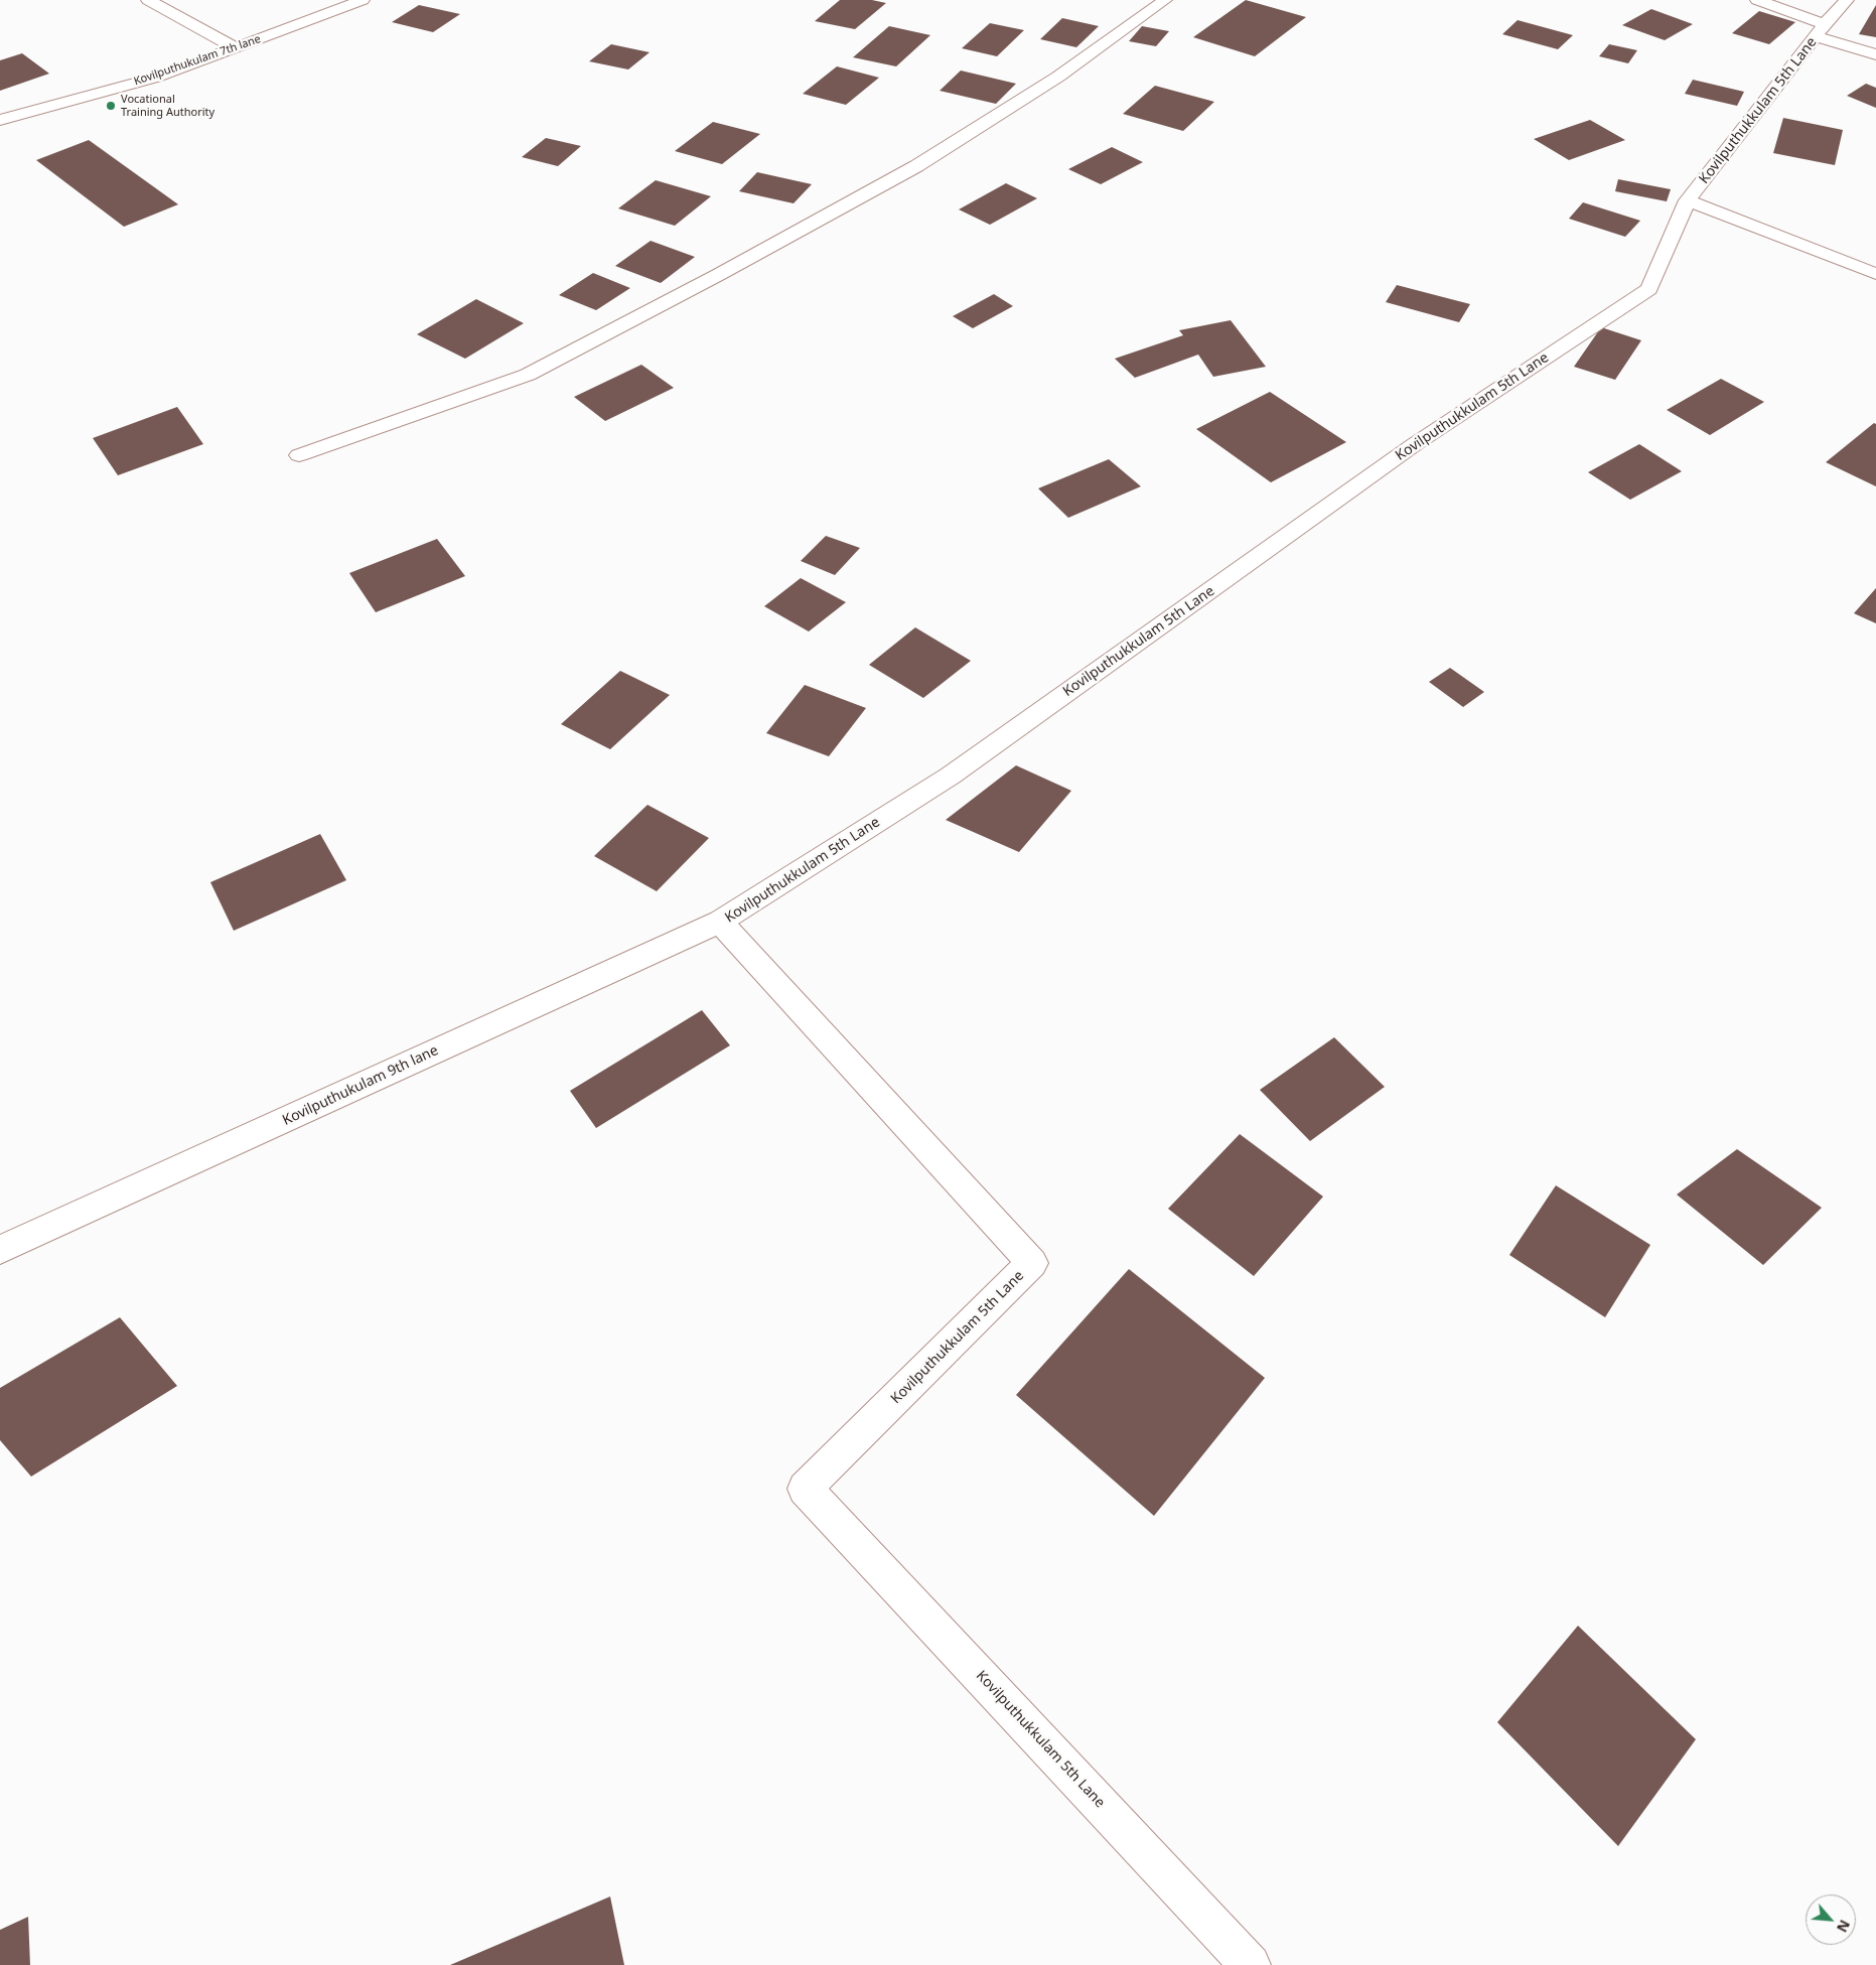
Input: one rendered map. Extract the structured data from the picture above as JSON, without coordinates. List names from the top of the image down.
{
  "streets": {
    "street": ["Kovilputhukulam 7th lane", "Kovilputhukkulam 5th Lane", "Kovilputhukulam 9th lane"]
  },
  "crossings": [
    ["Kovilputhukkulam 5th Lane", "Kovilputhukulam 9th lane"]
  ],
  "places": ["Vocational Training Authority"],
  "north": "bottom right"
}
